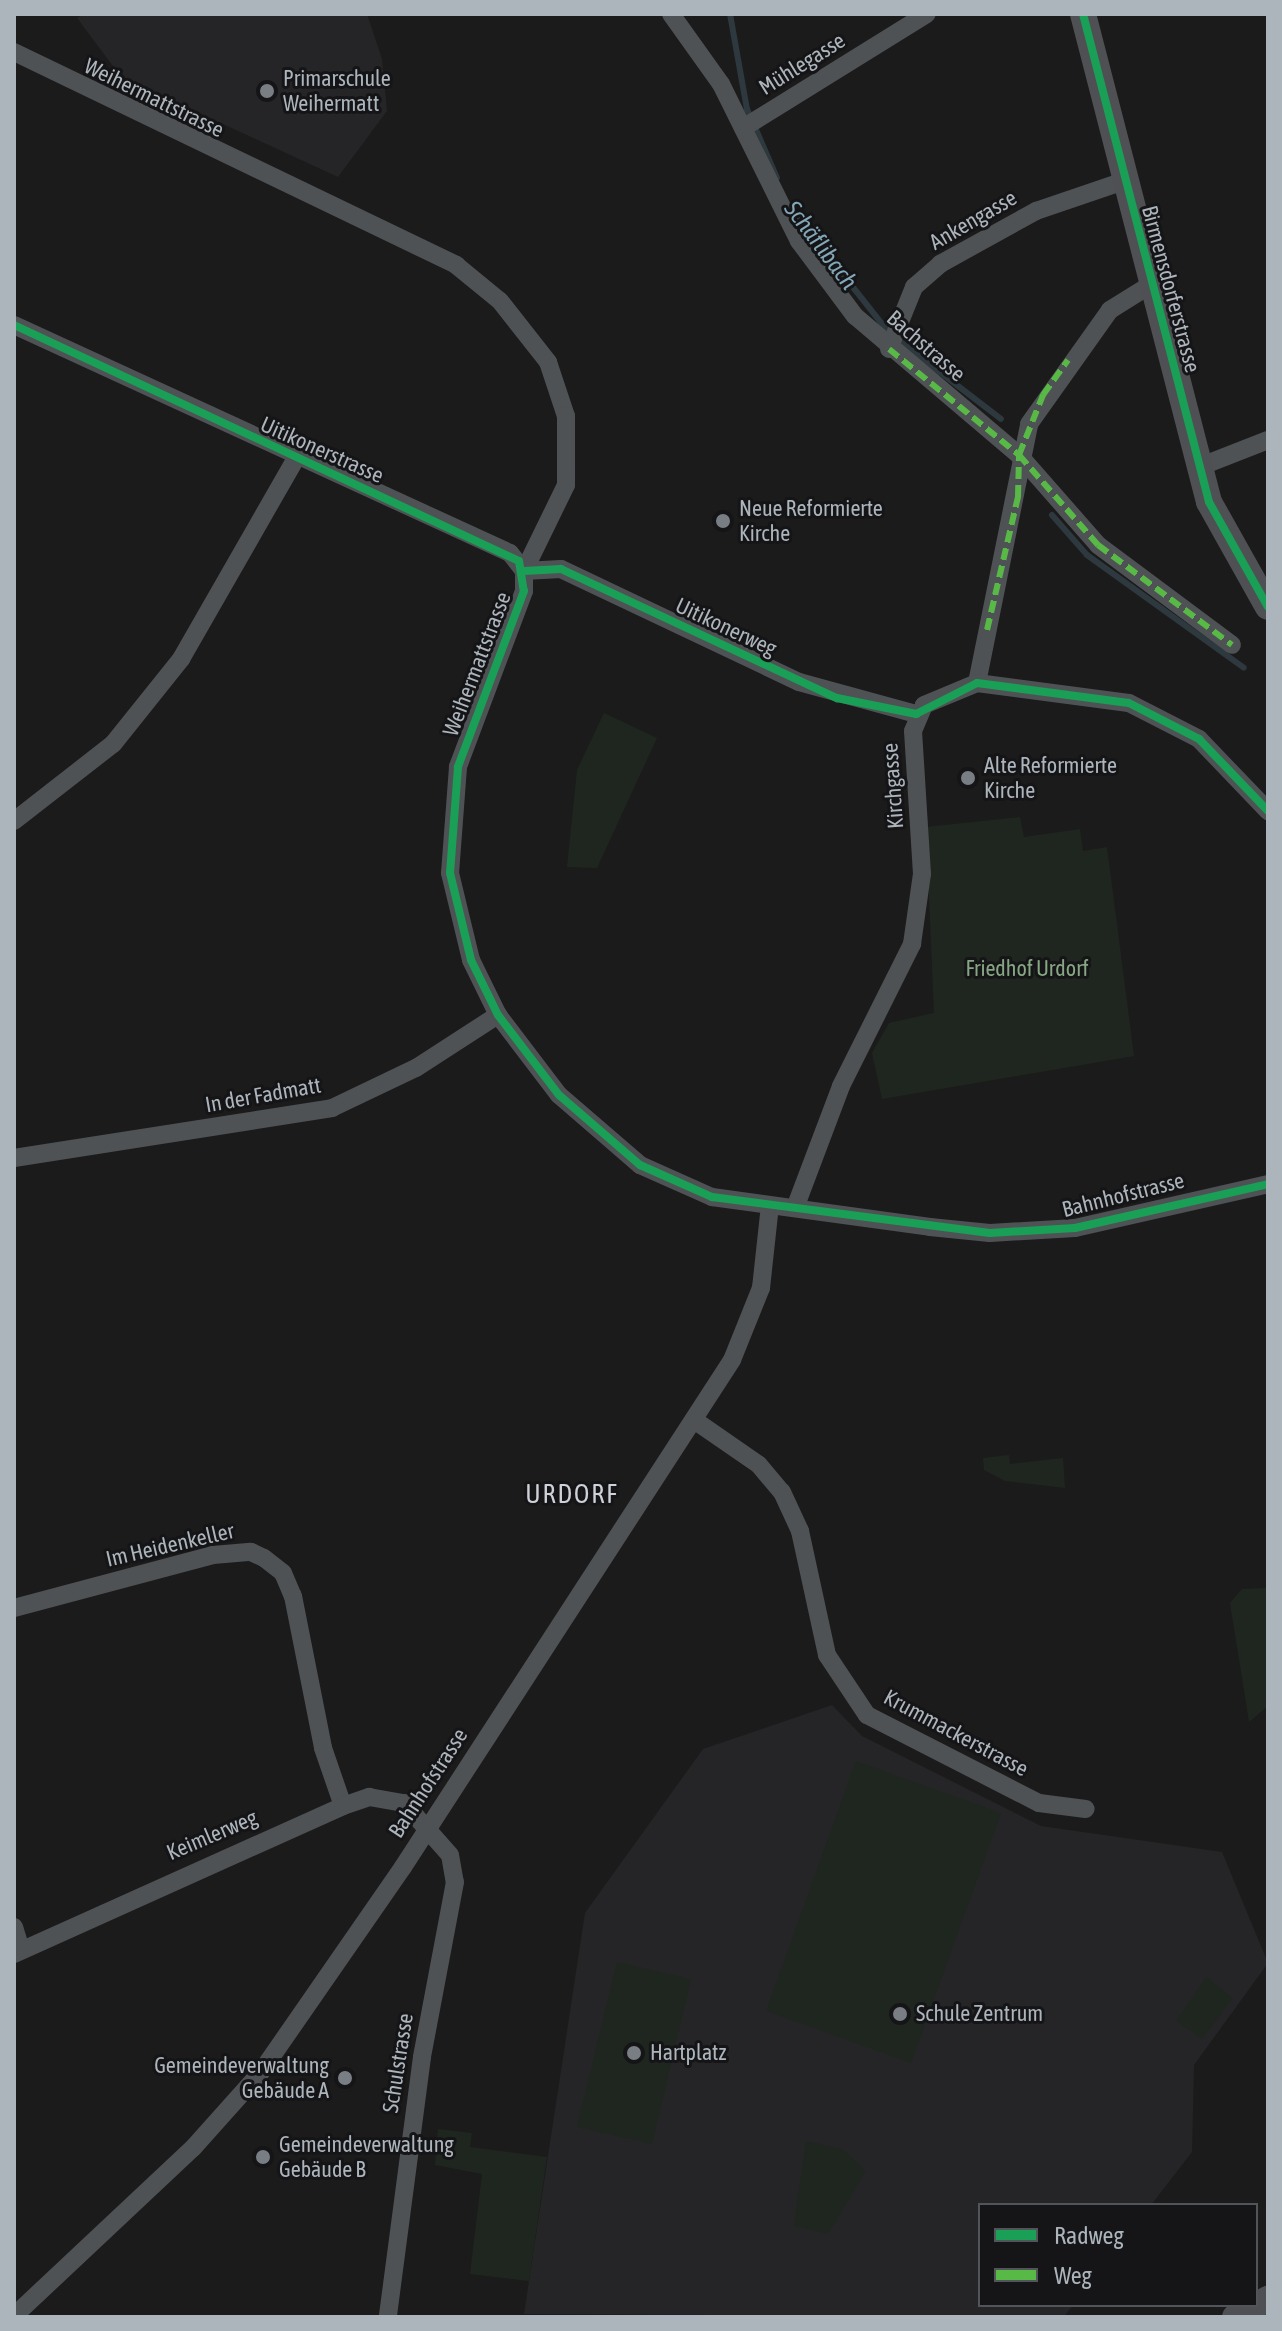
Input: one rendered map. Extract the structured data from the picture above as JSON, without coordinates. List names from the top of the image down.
{
  "streets": {
    "main road": ["Birmensdorferstrasse"],
    "street": [
      "Mühlegasse",
      "Weihermattstrasse",
      "Ankengasse",
      "Bachstrasse",
      "Uitikonerstrasse",
      "Uitikonerweg",
      "Kirchgasse",
      "In der Fadmatt",
      "Bahnhofstrasse",
      "Im Heidenkeller",
      "Krummackerstrasse",
      "Keimlerweg",
      "Schulstrasse"
    ]
  },
  "crossings": [
    ["Mühlegasse", "Bachstrasse"],
    ["Weihermattstrasse", "Uitikonerstrasse"],
    ["Weihermattstrasse", "Uitikonerweg"],
    ["Weihermattstrasse", "Kirchgasse"],
    ["Weihermattstrasse", "In der Fadmatt"],
    ["Weihermattstrasse", "Bahnhofstrasse"],
    ["Ankengasse", "Birmensdorferstrasse"],
    ["Ankengasse", "Bachstrasse"],
    ["Uitikonerstrasse", "Uitikonerweg"],
    ["Uitikonerweg", "Kirchgasse"],
    ["Kirchgasse", "Bahnhofstrasse"],
    ["Bahnhofstrasse", "Krummackerstrasse"],
    ["Bahnhofstrasse", "Keimlerweg"],
    ["Bahnhofstrasse", "Schulstrasse"],
    ["Im Heidenkeller", "Keimlerweg"],
    ["Keimlerweg", "Schulstrasse"]
  ],
  "districts": ["URDORF"],
  "water": ["Schäflibach"],
  "parks": ["Friedhof Urdorf"],
  "places": [
    "Primarschule Weihermatt",
    "Neue Reformierte Kirche",
    "Alte Reformierte Kirche",
    "Schule Zentrum",
    "Hartplatz",
    "Gemeindeverwaltung Gebäude A",
    "Gemeindeverwaltung Gebäude B"
  ],
  "legend": ["Radweg", "Weg"]
}
